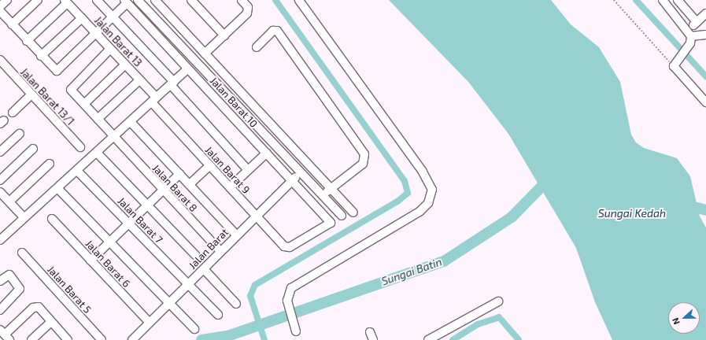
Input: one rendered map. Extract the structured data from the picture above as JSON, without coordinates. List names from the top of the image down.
{
  "streets": {
    "street": [
      "Jalan Barat 13",
      "Jalan Barat 13/1",
      "Jalan Barat 10",
      "Jalan Barat 9",
      "Jalan Barat 8",
      "Jalan Barat 7",
      "Jalan Barat",
      "Jalan Barat 6",
      "Jalan Barat 5"
    ]
  },
  "crossings": [
    ["Jalan Barat 13", "Jalan Barat 9"],
    ["Jalan Barat 13", "Jalan Barat 8"],
    ["Jalan Barat 10", "Jalan Barat 9"],
    ["Jalan Barat 10", "Jalan Barat"],
    ["Jalan Barat 9", "Jalan Barat"],
    ["Jalan Barat 8", "Jalan Barat"],
    ["Jalan Barat 7", "Jalan Barat"],
    ["Jalan Barat", "Jalan Barat 6"]
  ],
  "water": ["Sungai Kedah", "Sungai Batin"],
  "north": "left"
}
